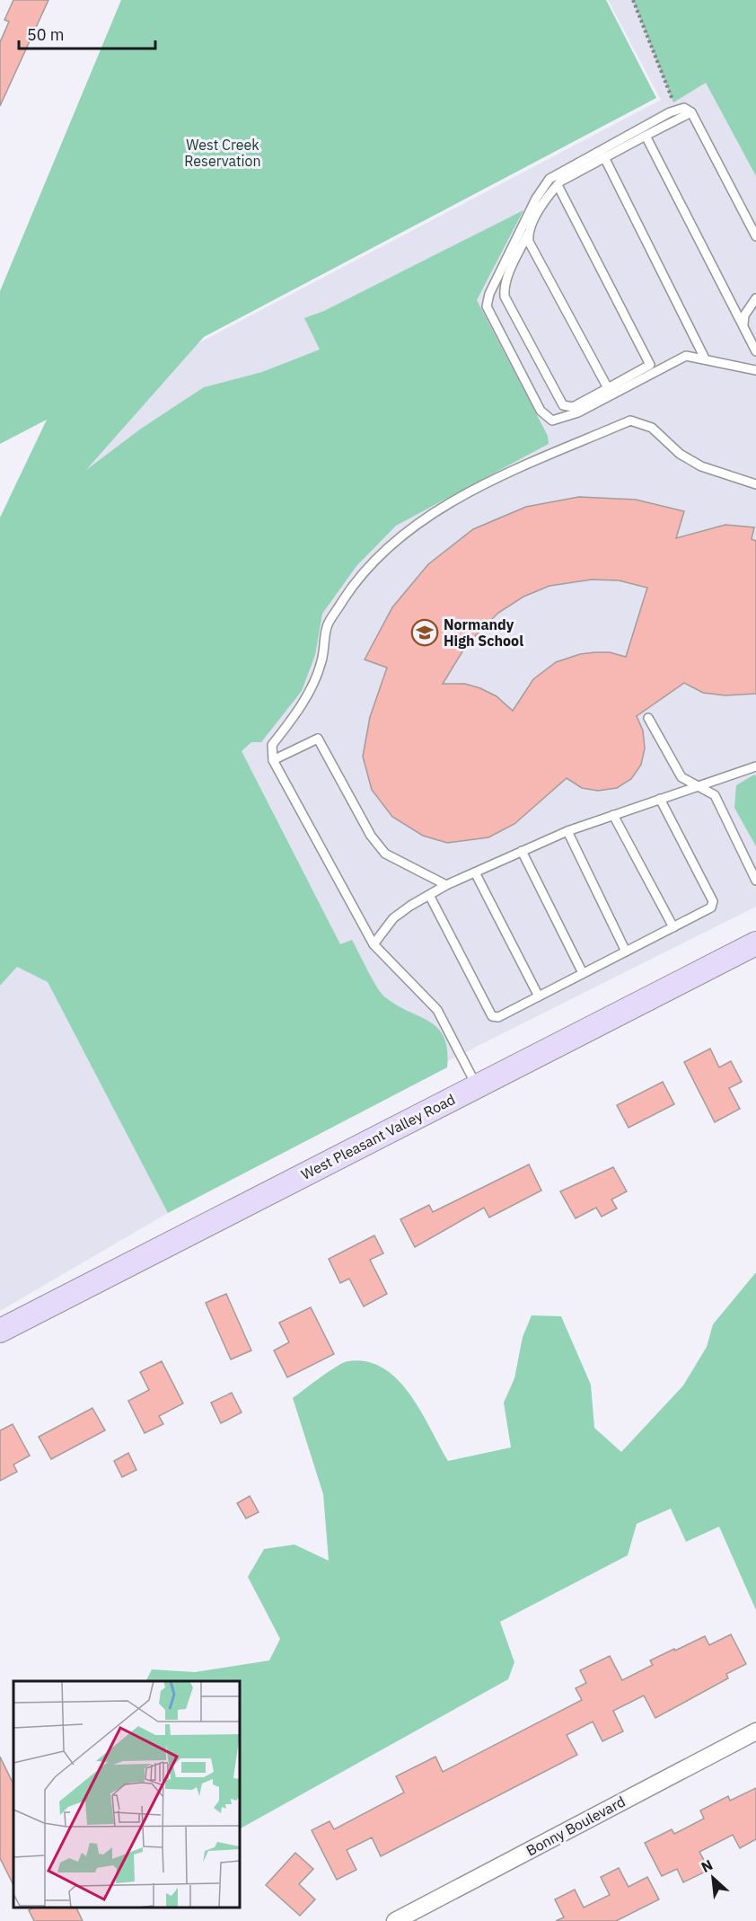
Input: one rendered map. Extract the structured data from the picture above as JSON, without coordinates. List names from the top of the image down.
{
  "streets": {
    "main road": ["West Pleasant Valley Road"],
    "street": ["Bonny Boulevard"]
  },
  "parks": ["West Creek Reservation"],
  "places": {
    "school or university": ["Normandy High School"]
  },
  "scale_bar": "50 m",
  "north": "top left"
}
